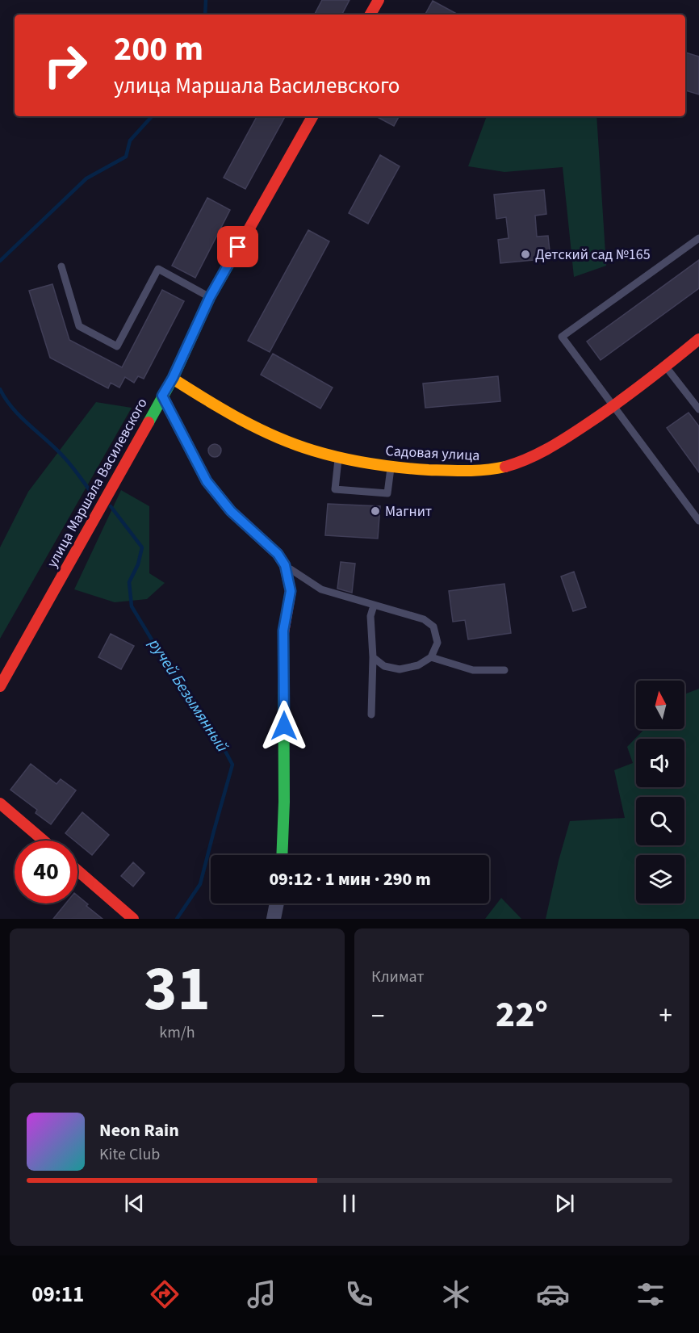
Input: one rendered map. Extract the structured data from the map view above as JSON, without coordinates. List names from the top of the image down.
{
  "streets": {
    "street": ["Садовая улица", "улица Маршала Василевского"]
  },
  "crossings": [
    ["Садовая улица", "улица Маршала Василевского"]
  ],
  "water": ["ручей Безымянный"],
  "places": ["Детский сад №165", "Магнит"],
  "north": "top",
  "page": {
    "turn": ["200 m", "улица Маршала Василевского"],
    "limit": "40",
    "trip": "09:12 · 1 мин · 290 m",
    "tile": [
      ["31", "km/h"],
      "Климат"
    ],
    "heat": ["−", "22°", "+"],
    "song": ["Neon Rain", "Kite Club"],
    "tabs": "09:11"
  }
}
